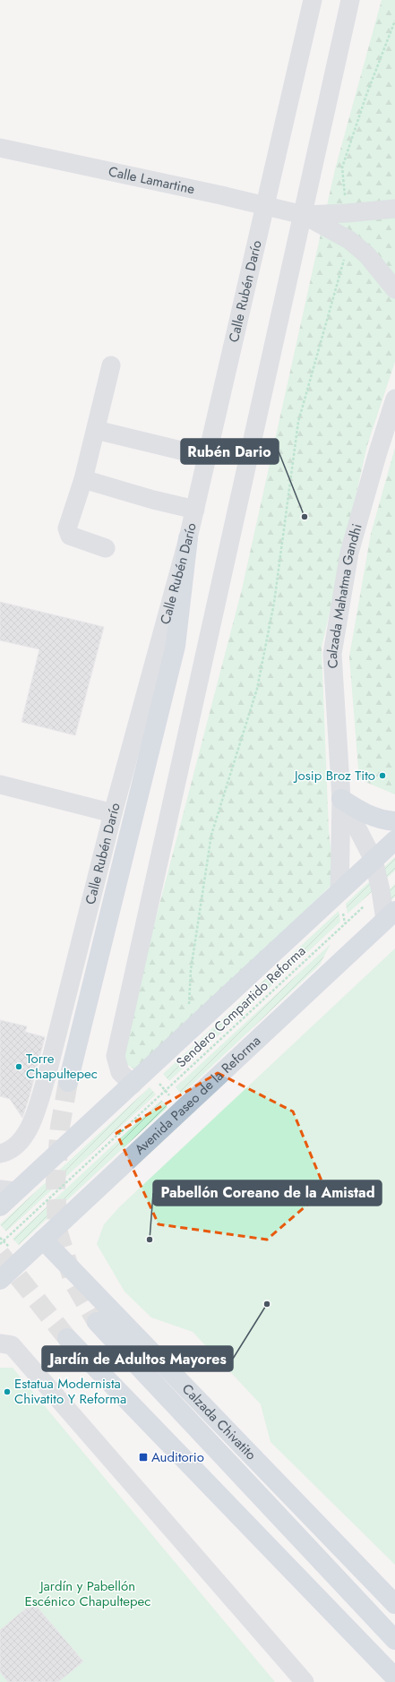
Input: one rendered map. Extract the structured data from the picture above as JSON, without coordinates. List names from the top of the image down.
{
  "streets": {
    "main road": ["Avenida Paseo de la Reforma", "Calzada Chivatito"],
    "street": ["Calle Lamartine", "Calle Rubén Darío", "Calzada Mahatma Gandhi"],
    "path": ["Sendero Compartido Reforma"]
  },
  "crossings": [
    ["Calle Lamartine", "Calle Rubén Darío"],
    ["Calzada Mahatma Gandhi", "Avenida Paseo de la Reforma"],
    ["Avenida Paseo de la Reforma", "Calzada Chivatito"]
  ],
  "parks": ["Jardín y Pabellón Escénico Chapultepec"],
  "places": {
    "other": [
      "Rubén Dario",
      "Josip Broz Tito",
      "Torre Chapultepec",
      "Pabellón Coreano de la Amistad",
      "Jardín de Adultos Mayores",
      "Estatua Modernista Chivatito Y Reforma"
    ],
    "transit": ["Auditorio"]
  }
}
